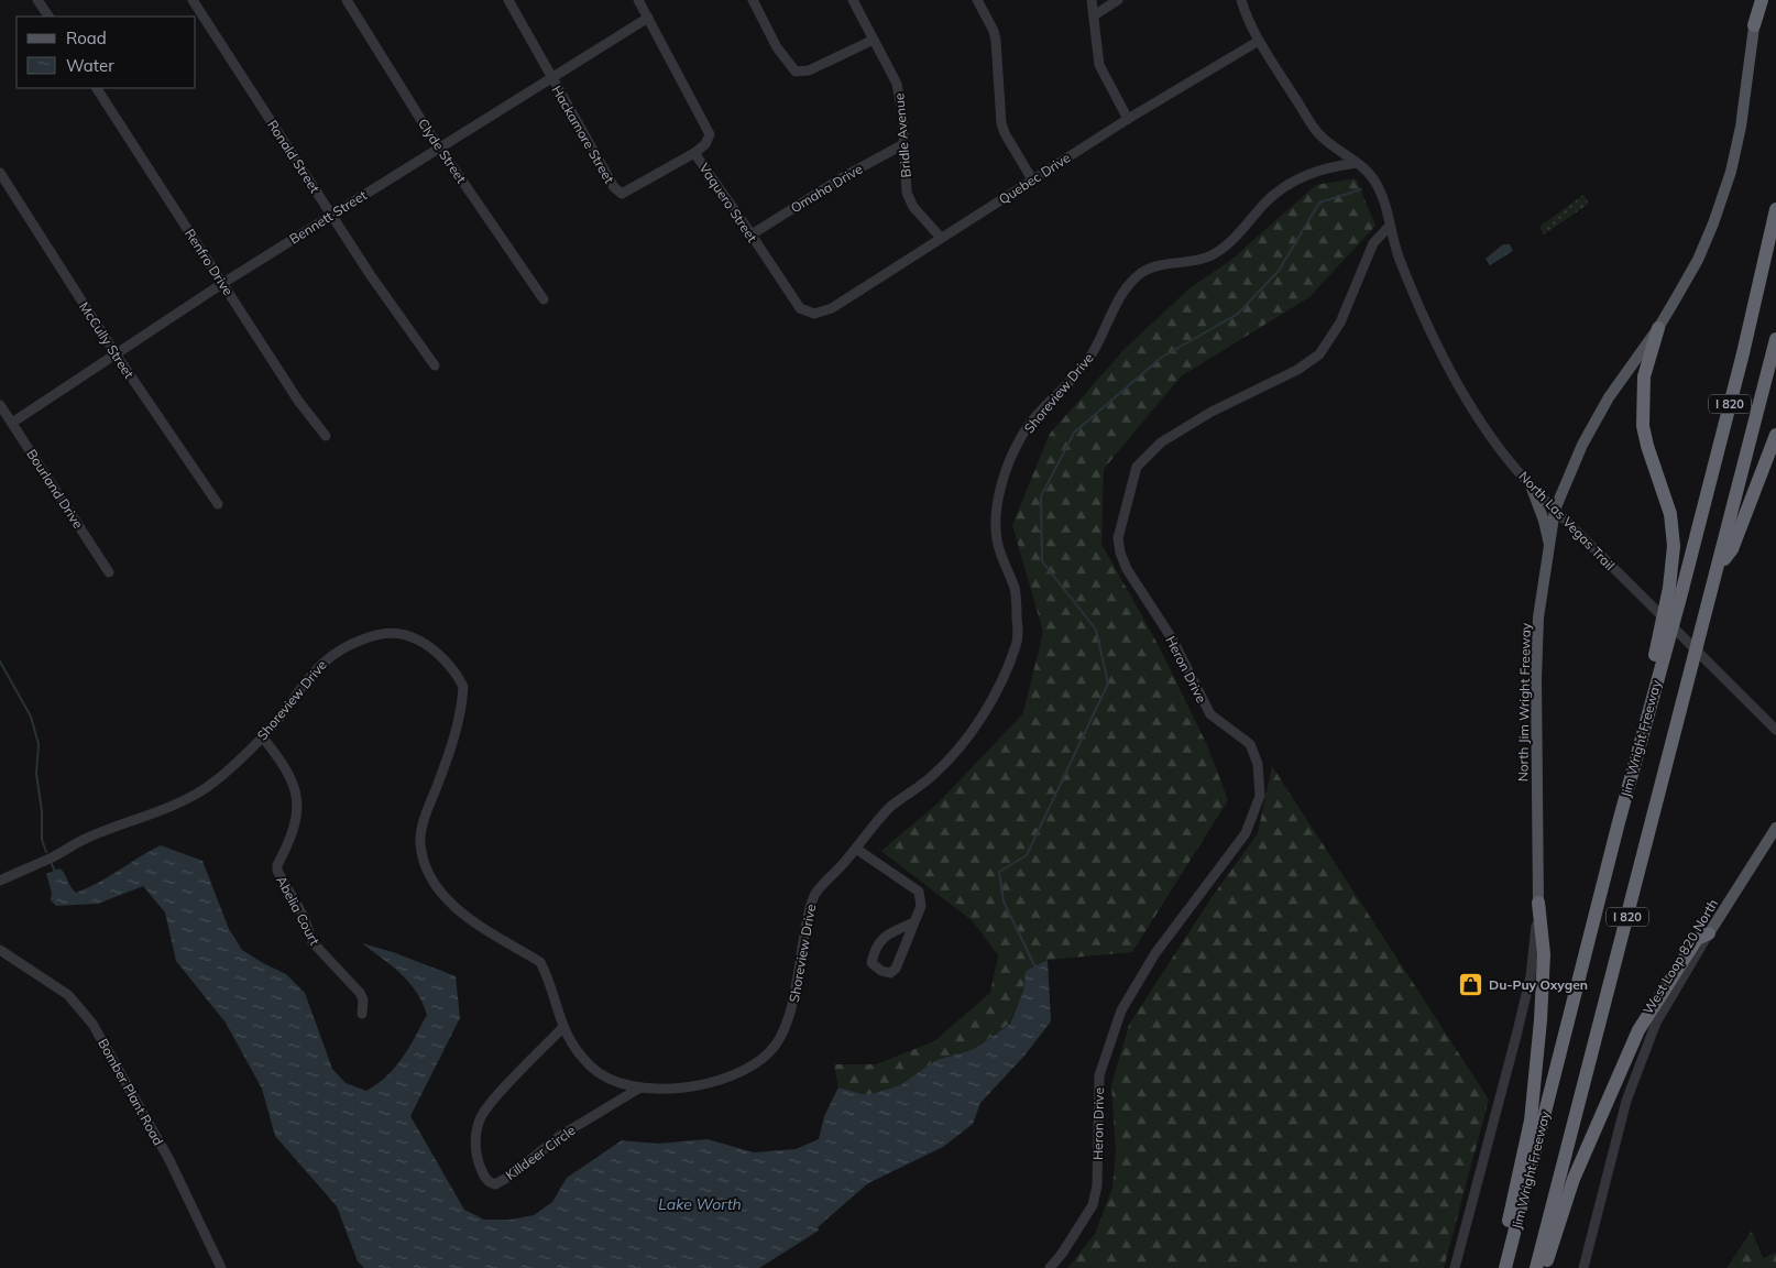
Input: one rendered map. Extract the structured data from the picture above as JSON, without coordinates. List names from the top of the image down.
{
  "streets": {
    "highway": ["I 820", "Jim Wright Freeway"],
    "main road": ["North Jim Wright Freeway", "West Loop 820 North"],
    "street": [
      "Hackamore Street",
      "Bridle Avenue",
      "Clyde Street",
      "Ronald Street",
      "Quebec Drive",
      "Omaha Drive",
      "Vaquero Street",
      "Bennett Street",
      "Renfro Drive",
      "McCully Street",
      "Shoreview Drive",
      "Bourland Drive",
      "North Las Vegas Trail",
      "Heron Drive",
      "Abelia Court",
      "Bomber Plant Road",
      "Killdeer Circle"
    ]
  },
  "crossings": [
    ["Hackamore Street", "Vaquero Street"],
    ["Hackamore Street", "Bennett Street"],
    ["Bridle Avenue", "Quebec Drive"],
    ["Bridle Avenue", "Omaha Drive"],
    ["Clyde Street", "Bennett Street"],
    ["Ronald Street", "Bennett Street"],
    ["Quebec Drive", "Vaquero Street"],
    ["Quebec Drive", "North Las Vegas Trail"],
    ["Omaha Drive", "Vaquero Street"],
    ["Vaquero Street", "Bennett Street"],
    ["Bennett Street", "Renfro Drive"],
    ["Bennett Street", "McCully Street"],
    ["Bennett Street", "Bourland Drive"],
    ["Shoreview Drive", "North Las Vegas Trail"],
    ["Shoreview Drive", "Abelia Court"],
    ["Shoreview Drive", "Killdeer Circle"],
    ["North Las Vegas Trail", "Heron Drive"],
    ["North Las Vegas Trail", "North Jim Wright Freeway"]
  ],
  "water": ["Lake Worth"],
  "places": {
    "shop": ["Du-Puy Oxygen"]
  },
  "legend": ["Road", "Water"]
}
